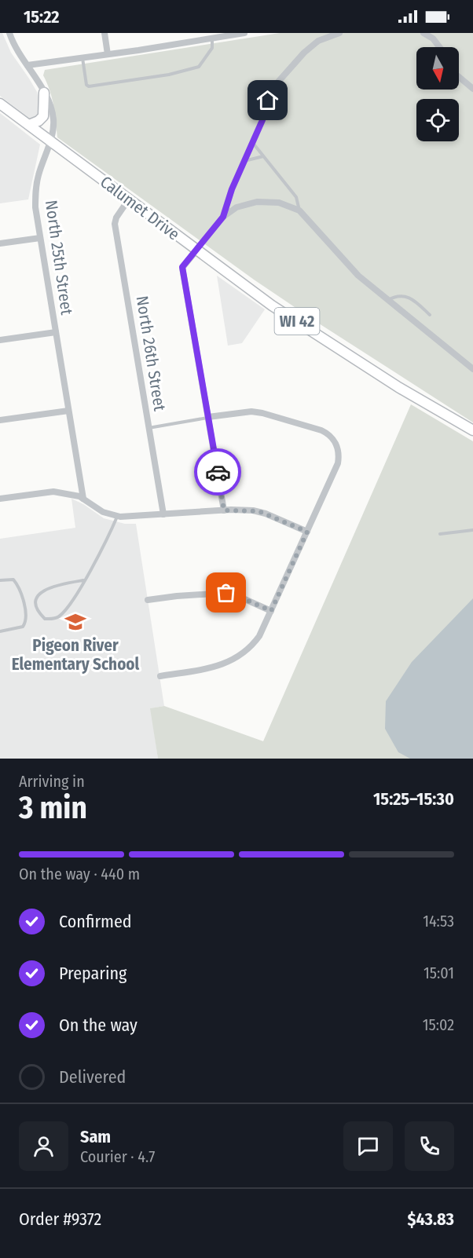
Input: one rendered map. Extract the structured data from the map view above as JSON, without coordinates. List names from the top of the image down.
{
  "streets": {
    "main road": ["Calumet Drive", "WI 42"],
    "street": ["North 25th Street", "North 26th Street"]
  },
  "crossings": [
    ["Calumet Drive", "North 25th Street"],
    ["Calumet Drive", "North 26th Street"]
  ],
  "places": {
    "school or university": ["Pigeon River Elementary School"]
  },
  "north": "bottom",
  "page": {
    "status": "15:22",
    "heading": ["3 min", "Arriving in", "15:25–15:30"],
    "panel": [
      "Sam",
      "Courier · 4.7",
      "Order #9372",
      "$43.83"
    ],
    "bar": "On the way · 440 m",
    "list": [
      ["Confirmed", "14:53"],
      ["Preparing", "15:01"],
      ["On the way", "15:02"],
      "Delivered"
    ]
  }
}
